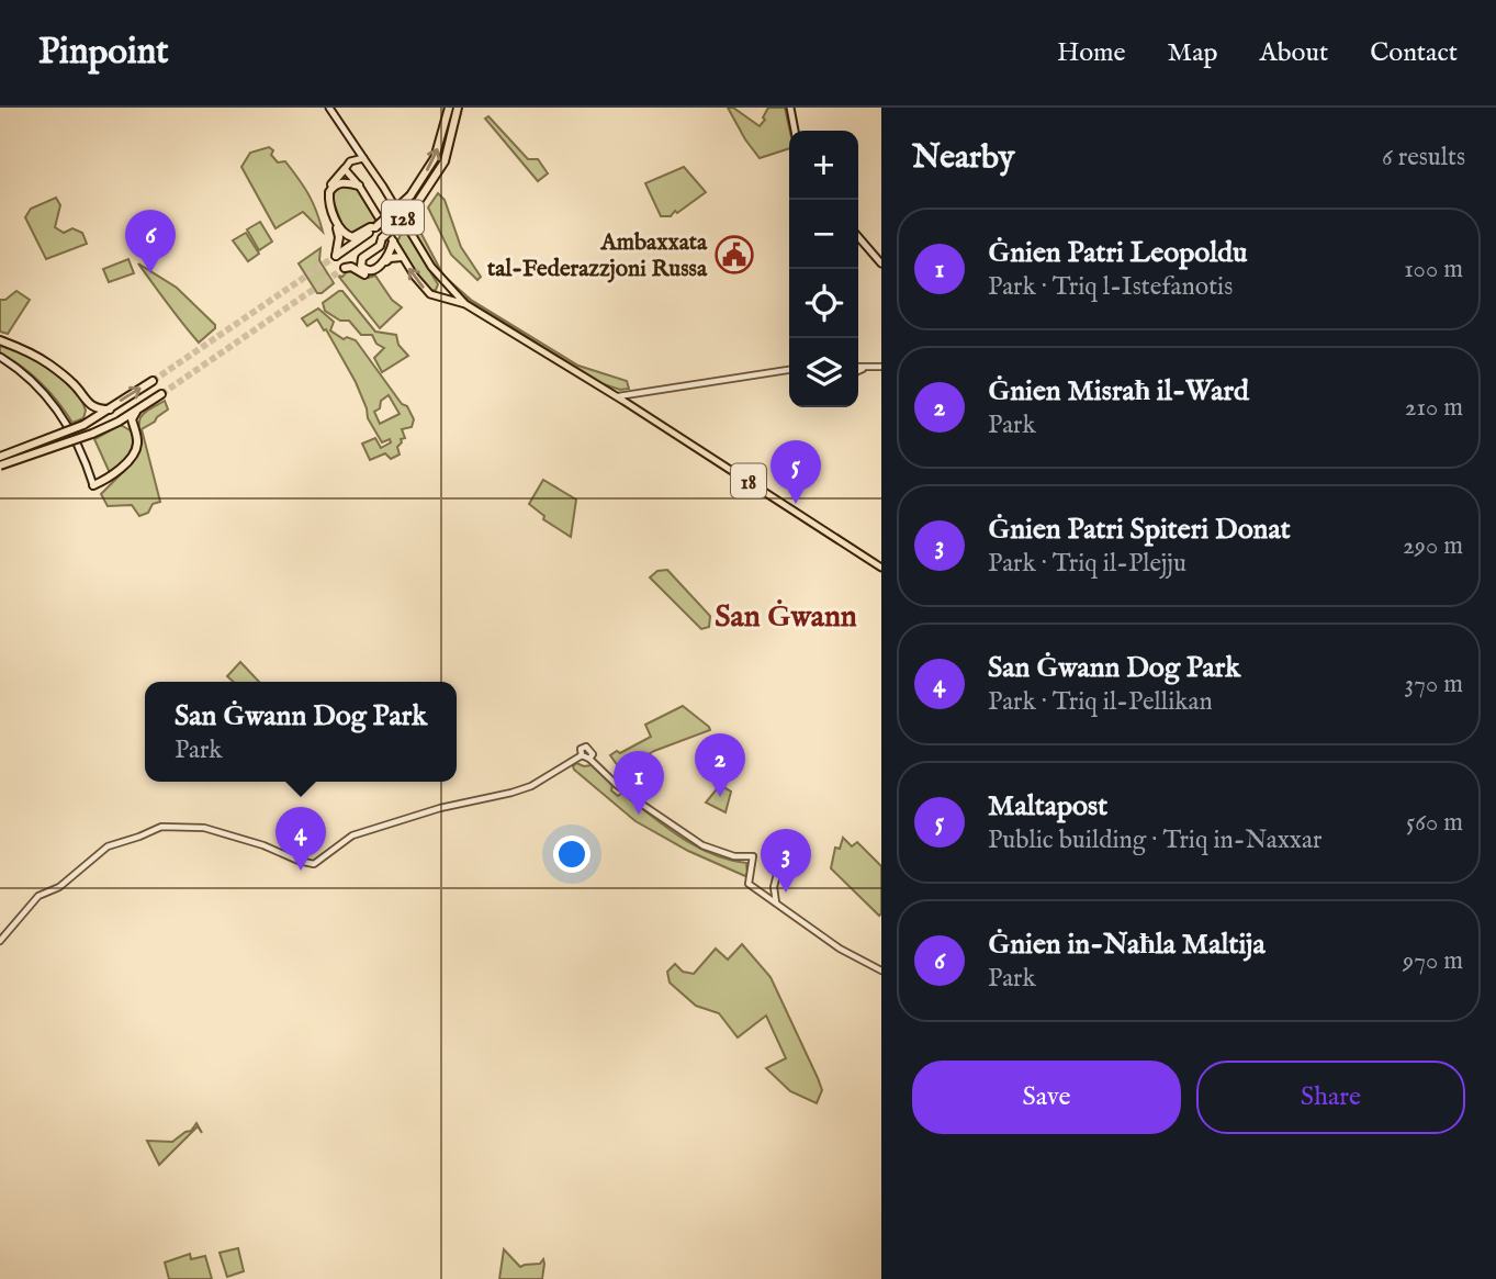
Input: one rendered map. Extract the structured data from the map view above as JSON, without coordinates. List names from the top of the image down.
{
  "streets": {
    "main road": ["128", "18"]
  },
  "crossings": [
    ["128", "18"]
  ],
  "districts": ["San Ġwann"],
  "places": {
    "public building": ["Ambaxxata tal-Federazzjoni Russa"]
  },
  "page": {
    "header": "Pinpoint",
    "nav": [
      "Home",
      "Map",
      "About",
      "Contact"
    ],
    "heading": ["Nearby", "6 results"],
    "map_buttons": ["+", "−"],
    "list": [
      {
        "mark": "1",
        "name": "Ġnien Patri Leopoldu",
        "note": "Park · Triq l-Istefanotis",
        "value": "100 m"
      },
      {
        "mark": "2",
        "name": "Ġnien Misraħ il-Ward",
        "note": "Park",
        "value": "210 m"
      },
      {
        "mark": "3",
        "name": "Ġnien Patri Spiteri Donat",
        "note": "Park · Triq il-Plejju",
        "value": "290 m"
      },
      {
        "mark": "4",
        "name": "San Ġwann Dog Park",
        "note": "Park · Triq il-Pellikan",
        "value": "370 m"
      },
      {
        "mark": "5",
        "name": "Maltapost",
        "note": "Public building · Triq in-Naxxar",
        "value": "560 m"
      },
      {
        "mark": "6",
        "name": "Ġnien in-Naħla Maltija",
        "note": "Park",
        "value": "970 m"
      }
    ],
    "pins": [
      "6",
      "5",
      "2",
      "1",
      "4",
      "3"
    ],
    "popup": ["San Ġwann Dog Park", "Park"],
    "buttons": ["Save", "Share"]
  }
}
